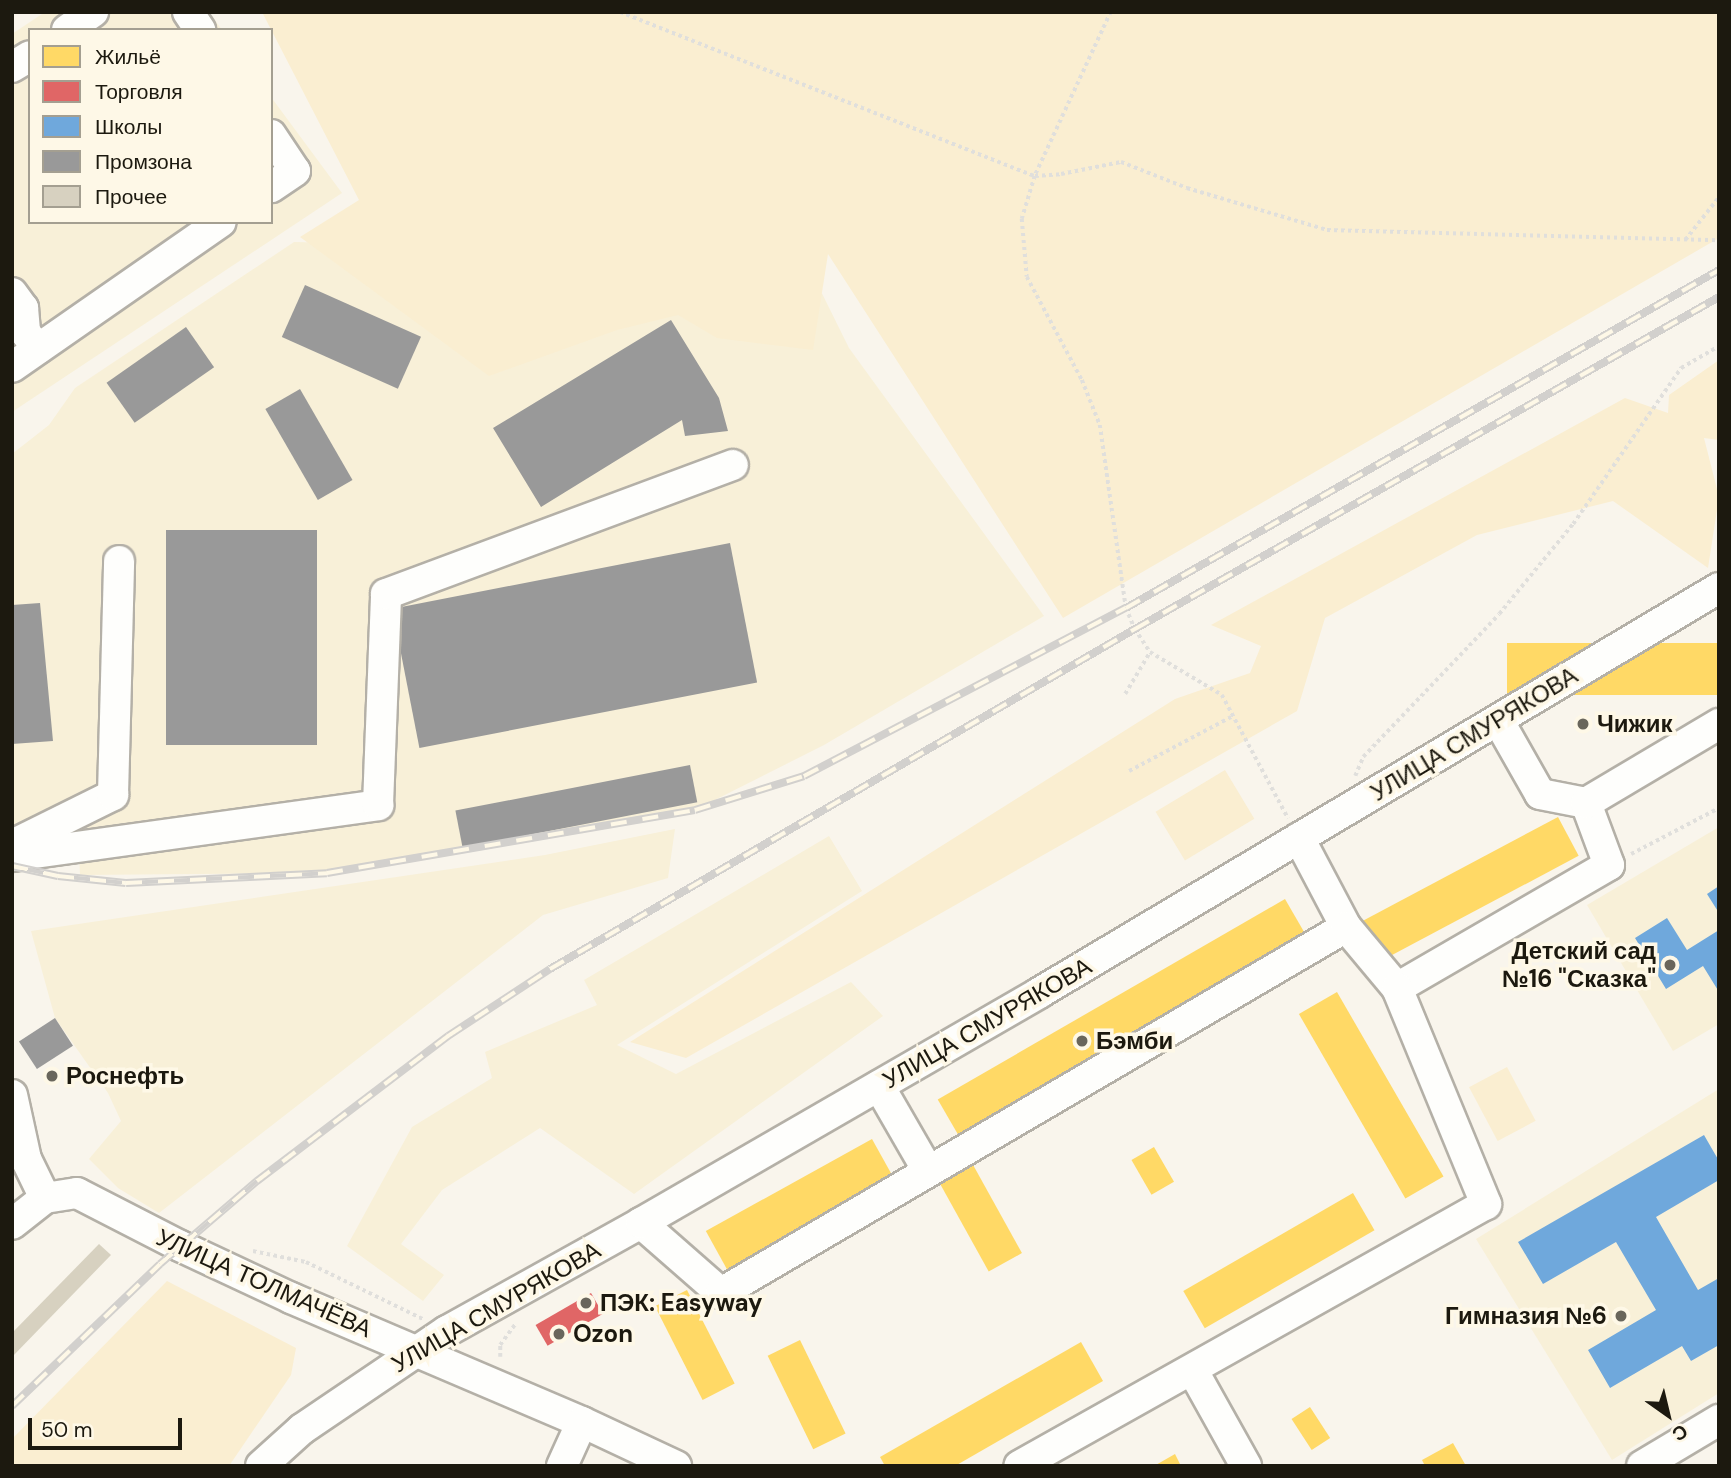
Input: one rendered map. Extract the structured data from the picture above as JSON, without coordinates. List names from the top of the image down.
{
  "streets": {
    "street": ["УЛИЦА СМУРЯКОВА", "УЛИЦА ТОЛМАЧЁВА"]
  },
  "crossings": [
    ["УЛИЦА СМУРЯКОВА", "УЛИЦА ТОЛМАЧЁВА"]
  ],
  "places": [
    "Чижик",
    "Детский сад №16 \"Сказка\"",
    "Бэмби",
    "Роснефть",
    "ПЭК: Easyway",
    "Гимназия №6",
    "Ozon"
  ],
  "legend": [
    "Жильё",
    "Торговля",
    "Школы",
    "Промзона",
    "Прочее"
  ],
  "scale_bar": "50 m",
  "north": "bottom right"
}
